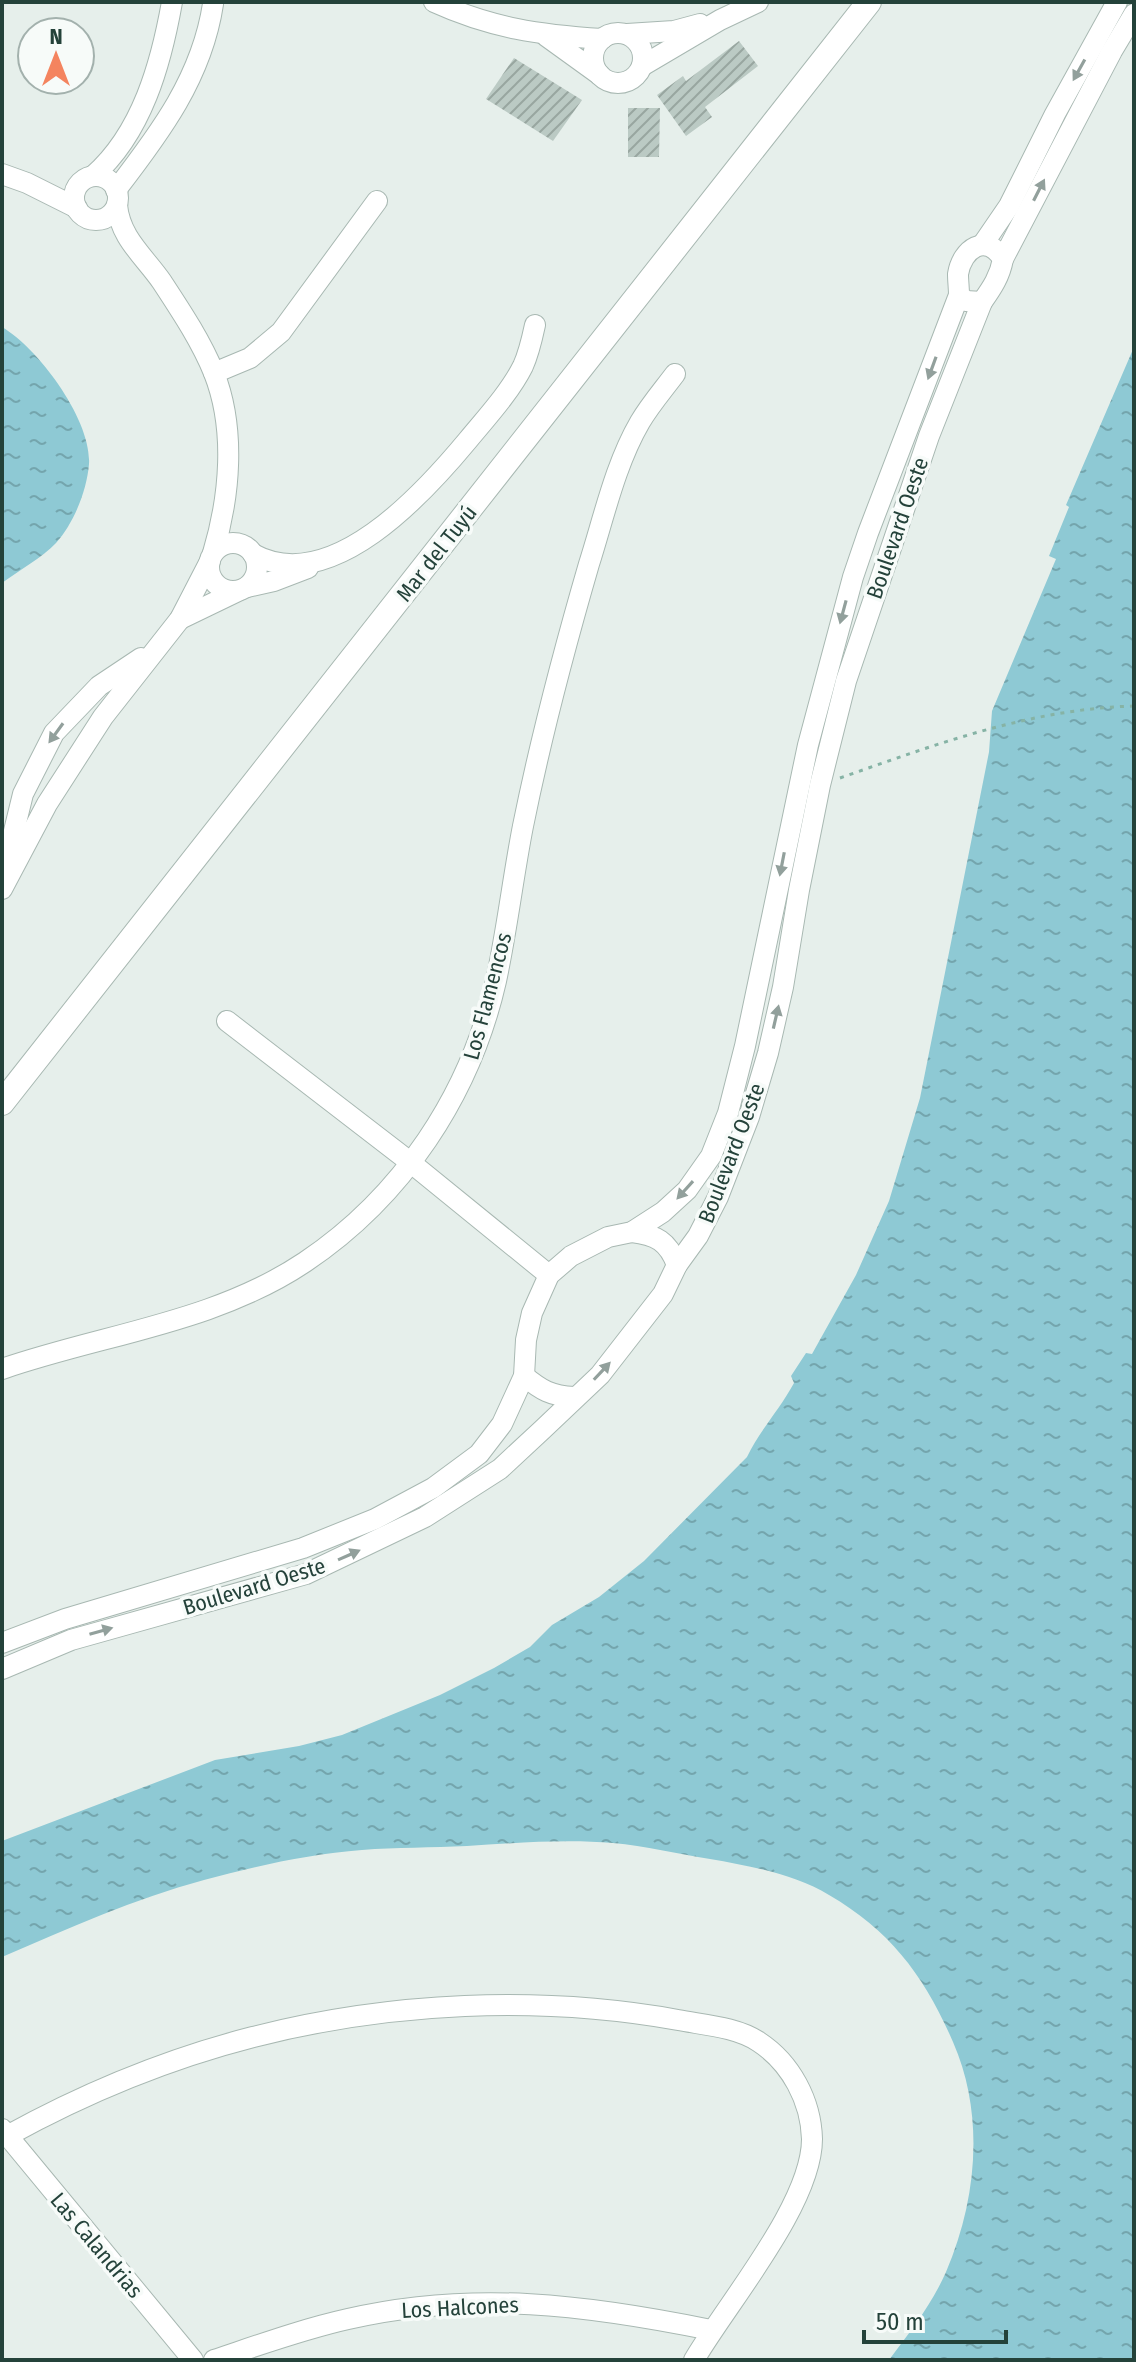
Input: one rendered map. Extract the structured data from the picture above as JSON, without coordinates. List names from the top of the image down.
{
  "streets": {
    "street": [
      "Boulevard Oeste",
      "Mar del Tuyú",
      "Los Flamencos",
      "Las Calandrias",
      "Los Halcones"
    ]
  },
  "scale_bar": "50 m",
  "north": "top"
}
